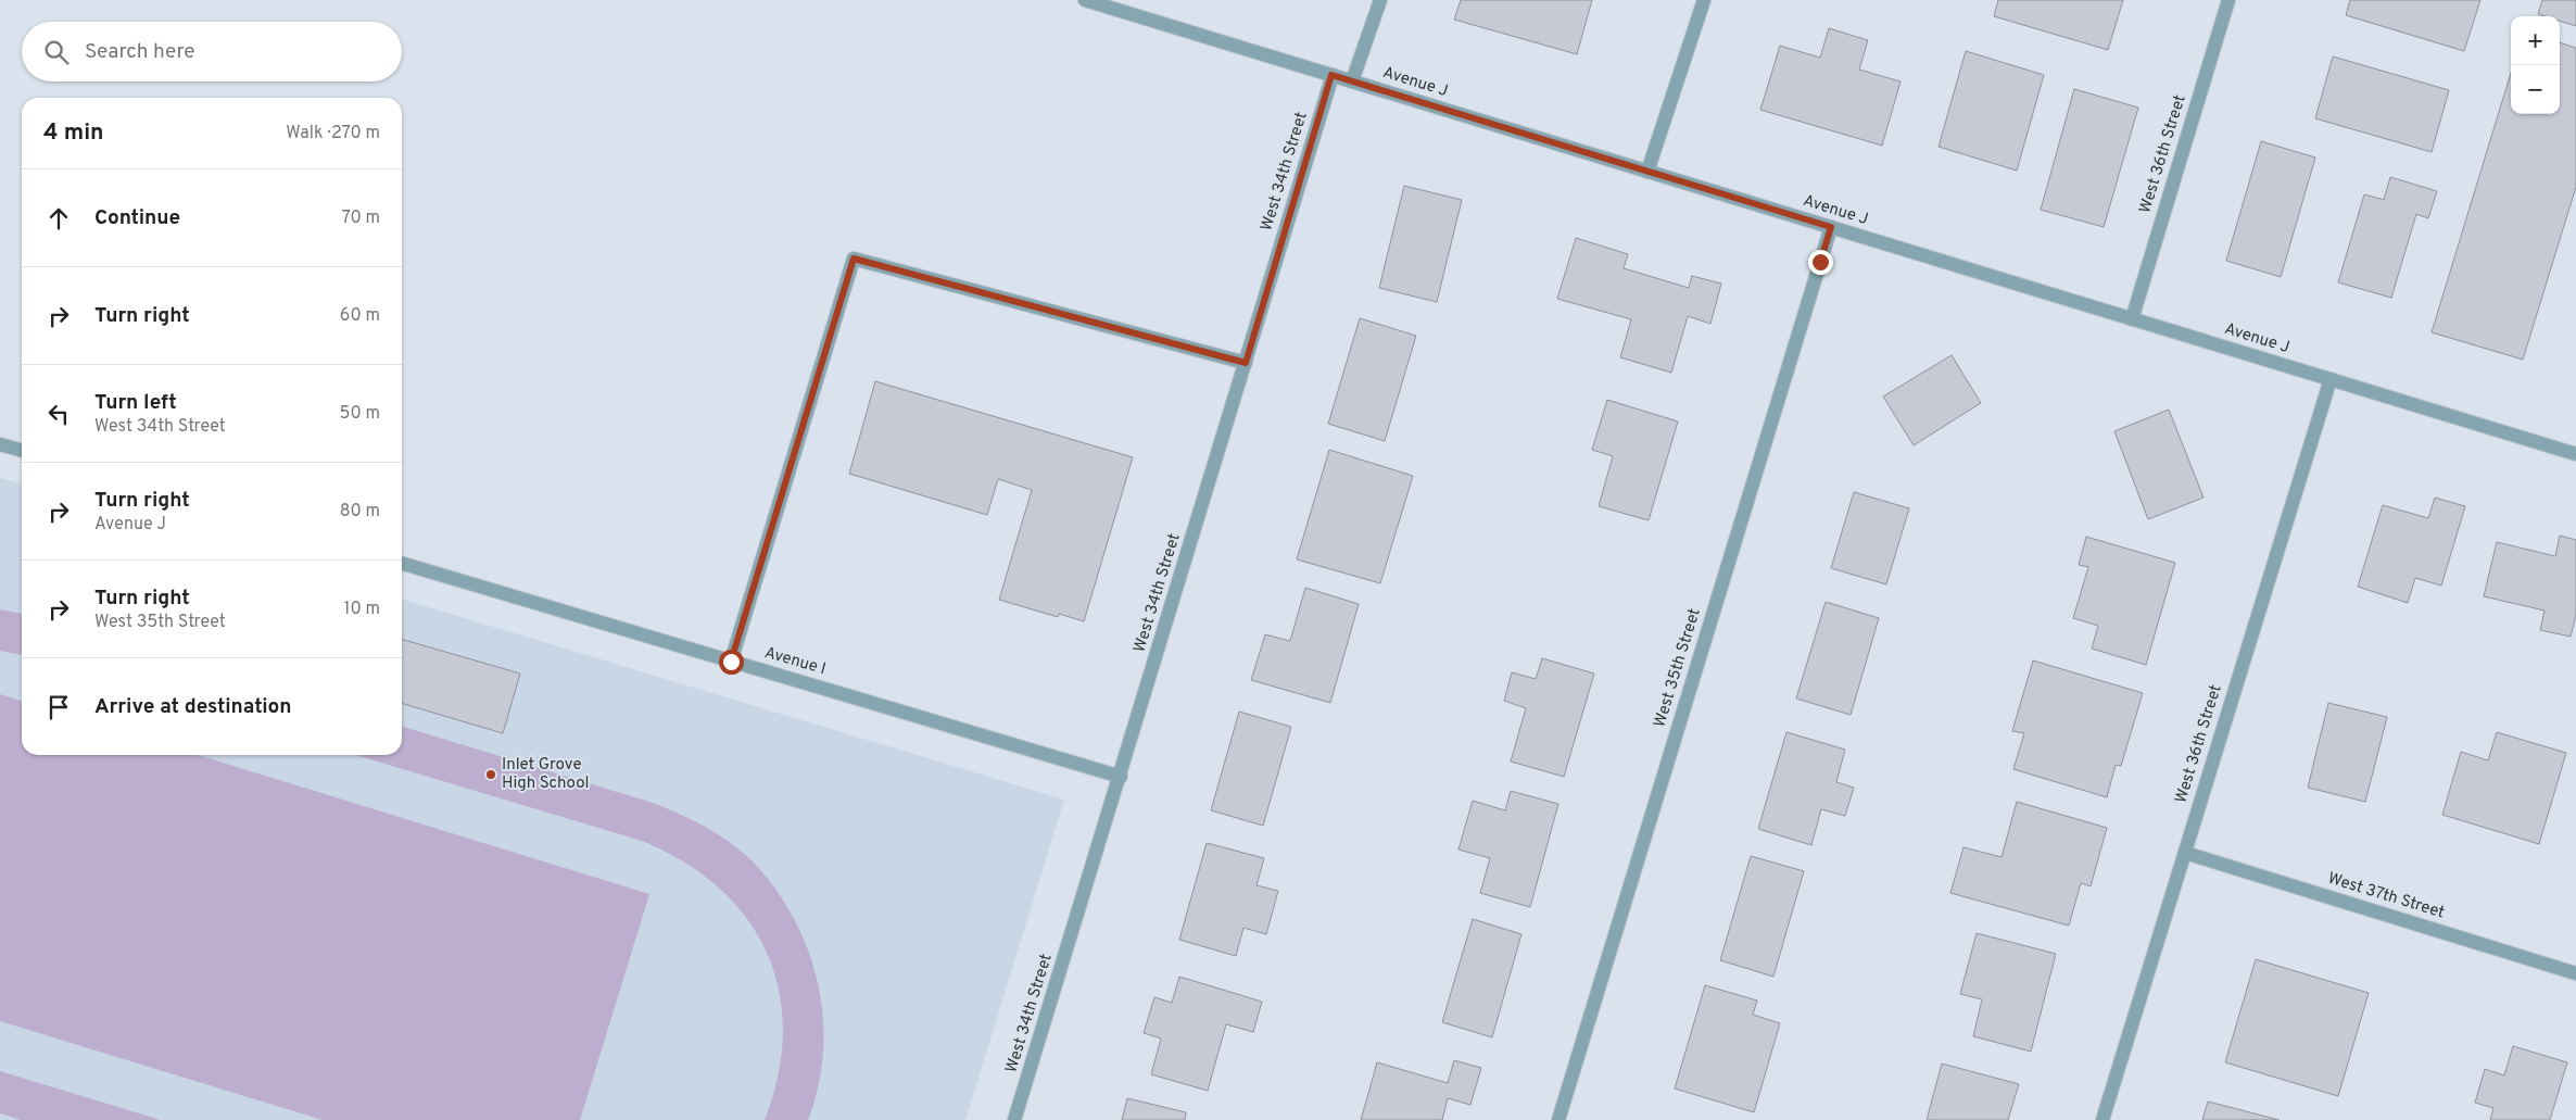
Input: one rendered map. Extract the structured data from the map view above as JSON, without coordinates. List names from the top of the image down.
{
  "streets": {
    "street": [
      "Avenue J",
      "West 36th Street",
      "West 34th Street",
      "Avenue I",
      "West 35th Street",
      "West 37th Street"
    ]
  },
  "crossings": [
    ["Avenue J", "West 36th Street"],
    ["Avenue J", "West 34th Street"],
    ["Avenue J", "West 35th Street"],
    ["West 36th Street", "West 37th Street"],
    ["West 34th Street", "Avenue I"]
  ],
  "places": ["Inlet Grove High School"],
  "page": {
    "map_buttons": ["+", "−"],
    "search": "Search here",
    "heading": ["4 min", "Walk · 270 m"],
    "list": [
      ["Continue", "70 m"],
      ["Turn right", "60 m"],
      ["Turn left", "West 34th Street", "50 m"],
      ["Turn right", "Avenue J", "80 m"],
      ["Turn right", "West 35th Street", "10 m"],
      "Arrive at destination"
    ]
  }
}
